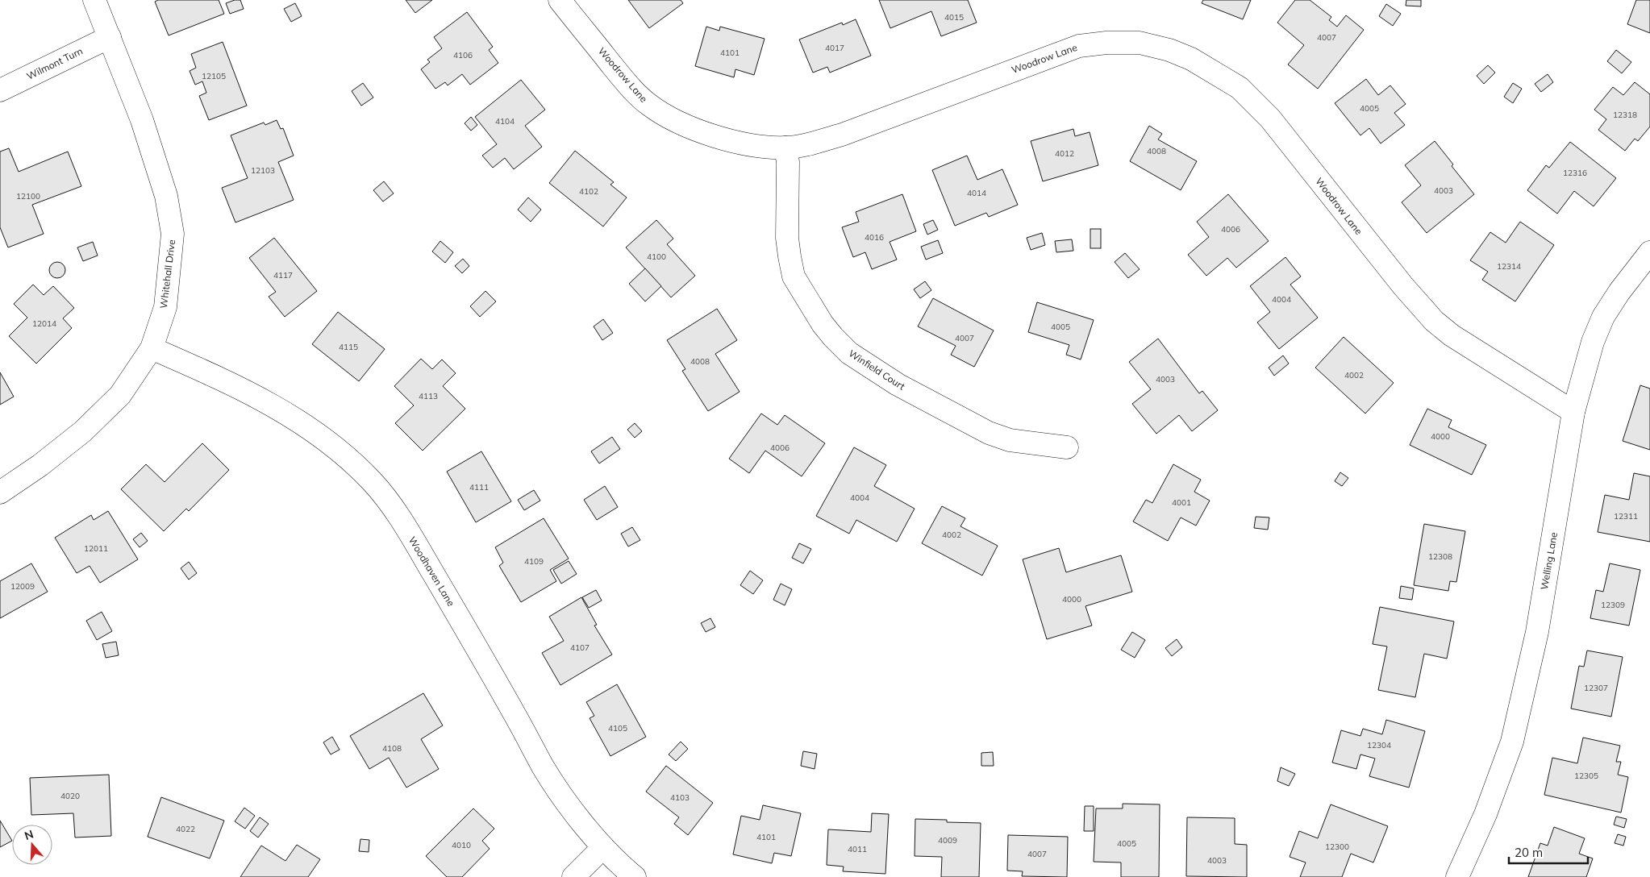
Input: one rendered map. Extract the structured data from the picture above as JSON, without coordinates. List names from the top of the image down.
{
  "streets": {
    "street": [
      "Woodrow Lane",
      "Wilmont Turn",
      "Whitehall Drive",
      "Winfield Court",
      "Welling Lane",
      "Woodhaven Lane"
    ]
  },
  "crossings": [
    ["Woodrow Lane", "Winfield Court"],
    ["Woodrow Lane", "Welling Lane"],
    ["Wilmont Turn", "Whitehall Drive"],
    ["Whitehall Drive", "Woodhaven Lane"]
  ],
  "house_numbers": [
    "4015",
    "4007",
    "4017",
    "4101",
    "4106",
    "12105",
    "4005",
    "12318",
    "4104",
    "4008",
    "4012",
    "12103",
    "12316",
    "4003",
    "4102",
    "4014",
    "12100",
    "4006",
    "4016",
    "4100",
    "12314",
    "4117",
    "4004",
    "12014",
    "4005",
    "4007",
    "4115",
    "4008",
    "4002",
    "4003",
    "4113",
    "4000",
    "4006",
    "4111",
    "4004",
    "4001",
    "12311",
    "4002",
    "12011",
    "12308",
    "4109",
    "12009",
    "4000",
    "12309",
    "4107",
    "12307",
    "4105",
    "12304",
    "4108",
    "12305",
    "4020",
    "4103",
    "4022",
    "4101",
    "4009",
    "4005",
    "4010",
    "12300",
    "4011",
    "4007",
    "4003"
  ],
  "scale_bar": "20 m",
  "north": "top"
}
